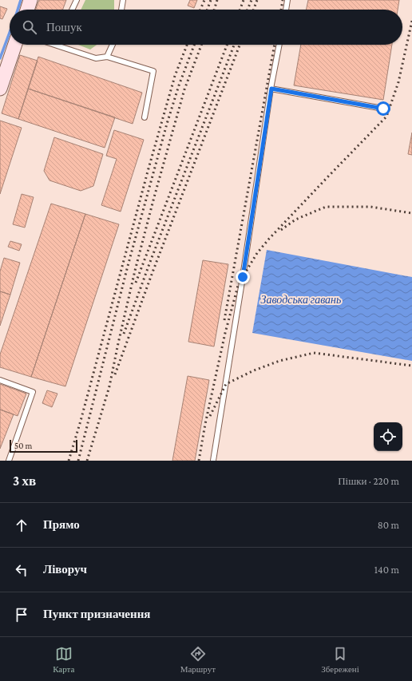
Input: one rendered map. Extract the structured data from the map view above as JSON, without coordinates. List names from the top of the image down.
{
  "water": ["Заводська гавань"],
  "scale_bar": "50 m",
  "page": {
    "search": "Пошук",
    "scale": "50 m",
    "heading": ["3 хв", "Пішки · 220 m"],
    "list": [
      ["Прямо", "80 m"],
      ["Ліворуч", "140 m"],
      "Пункт призначення"
    ],
    "nav": ["Карта", "Маршрут", "Збережені"]
  }
}
